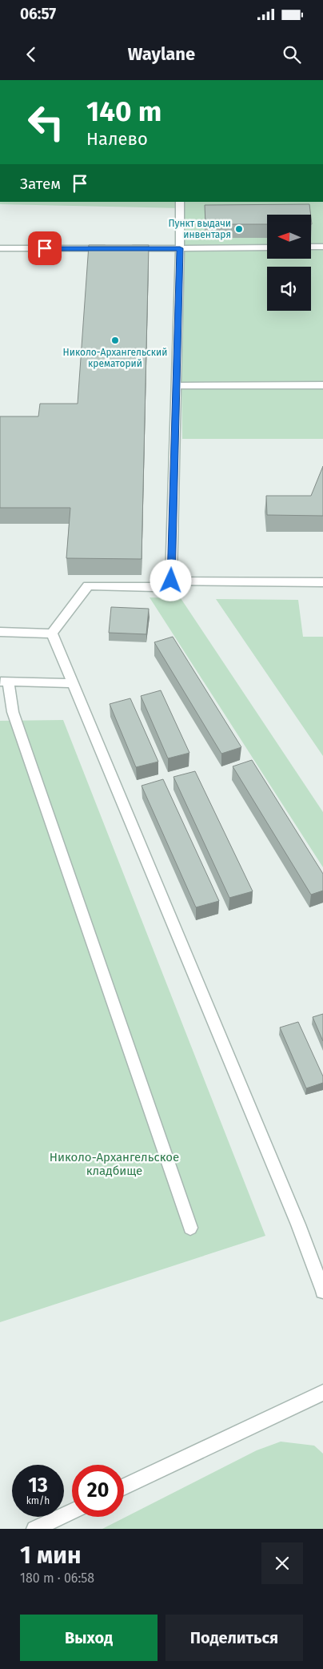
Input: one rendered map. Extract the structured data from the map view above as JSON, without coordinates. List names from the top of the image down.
{
  "parks": ["Николо-Архангельское кладбище"],
  "places": ["Пункт выдачи инвентаря", "Николо-Архангельский крематорий"],
  "north": "left",
  "page": {
    "status": "06:57",
    "header": "Waylane",
    "turn": ["140 m", "Налево"],
    "then": "Затем",
    "speed": "13 km/h",
    "limit": "20",
    "heading": ["1 мин", "180 m · 06:58"],
    "buttons": ["Выход", "Поделиться"]
  }
}
